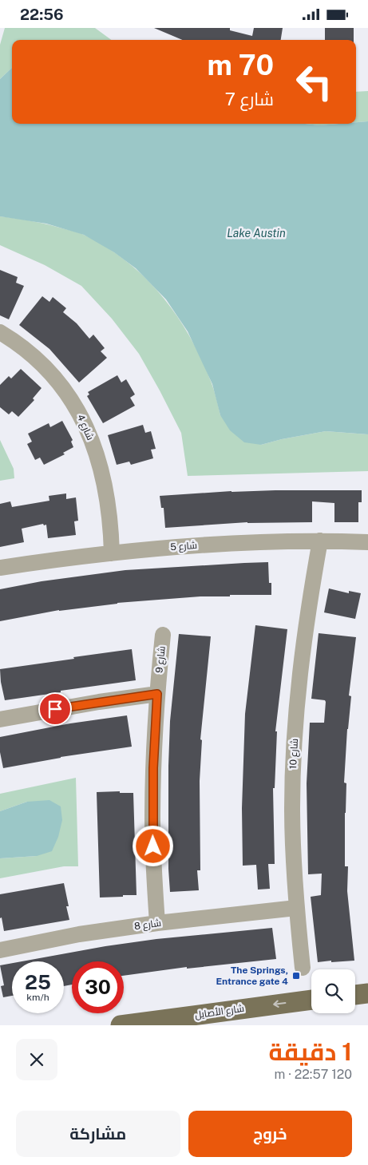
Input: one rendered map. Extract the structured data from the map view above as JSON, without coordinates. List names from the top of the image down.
{
  "streets": {
    "main road": ["شارع الأصايل"],
    "street": [
      "شارع 4",
      "شارع 5",
      "شارع 9",
      "شارع 10",
      "شارع 8"
    ]
  },
  "crossings": [
    ["شارع 4", "شارع 5"],
    ["شارع 5", "شارع 10"],
    ["شارع 9", "شارع 8"],
    ["شارع 10", "شارع 8"]
  ],
  "one_way": ["شارع الأصايل"],
  "water": ["Lake Austin"],
  "places": {
    "transit": ["The Springs, Entrance gate 4"]
  },
  "page": {
    "status": "22:56",
    "turn": ["70 m", "شارع 7"],
    "speed": "25 km/h",
    "limit": "30",
    "heading": ["1 دقيقة", "120 m · 22:57"],
    "buttons": ["خروج", "مشاركة"]
  }
}
